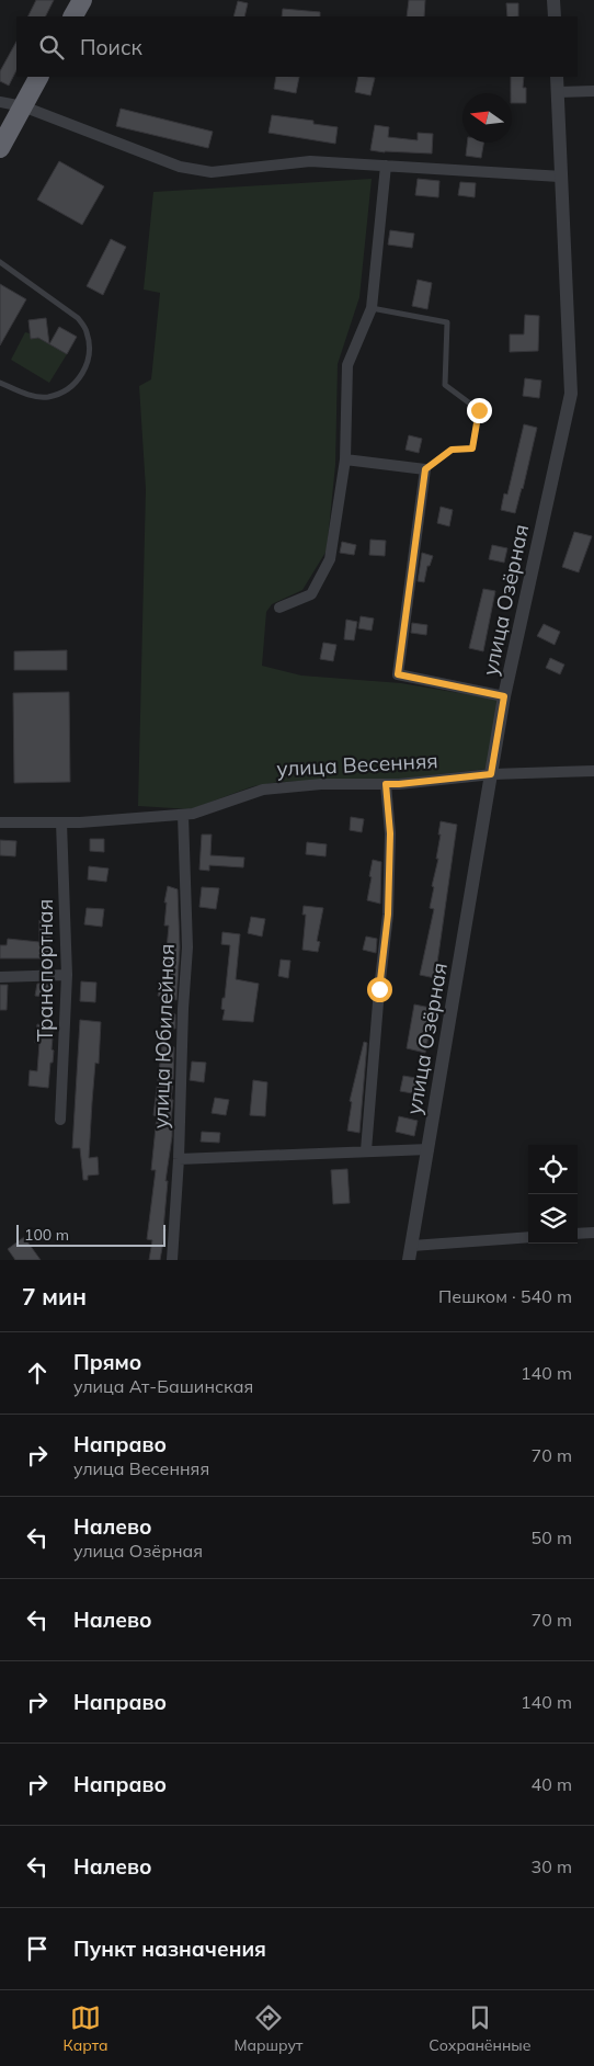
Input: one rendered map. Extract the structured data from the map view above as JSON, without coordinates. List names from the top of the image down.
{
  "streets": {
    "street": [
      "улица Озёрная",
      "улица Весенняя",
      "Транспортная",
      "улица Юбилейная"
    ]
  },
  "crossings": [
    ["улица Озёрная", "улица Весенняя"],
    ["улица Весенняя", "Транспортная"],
    ["улица Весенняя", "улица Юбилейная"]
  ],
  "scale_bar": "100 m",
  "north": "left",
  "page": {
    "search": "Поиск",
    "scale": "100 m",
    "heading": ["7 мин", "Пешком · 540 m"],
    "list": [
      ["Прямо", "улица Ат-Башинская", "140 m"],
      ["Направо", "улица Весенняя", "70 m"],
      ["Налево", "улица Озёрная", "50 m"],
      ["Налево", "70 m"],
      ["Направо", "140 m"],
      ["Направо", "40 m"],
      ["Налево", "30 m"],
      "Пункт назначения"
    ],
    "nav": ["Карта", "Маршрут", "Сохранённые"]
  }
}
